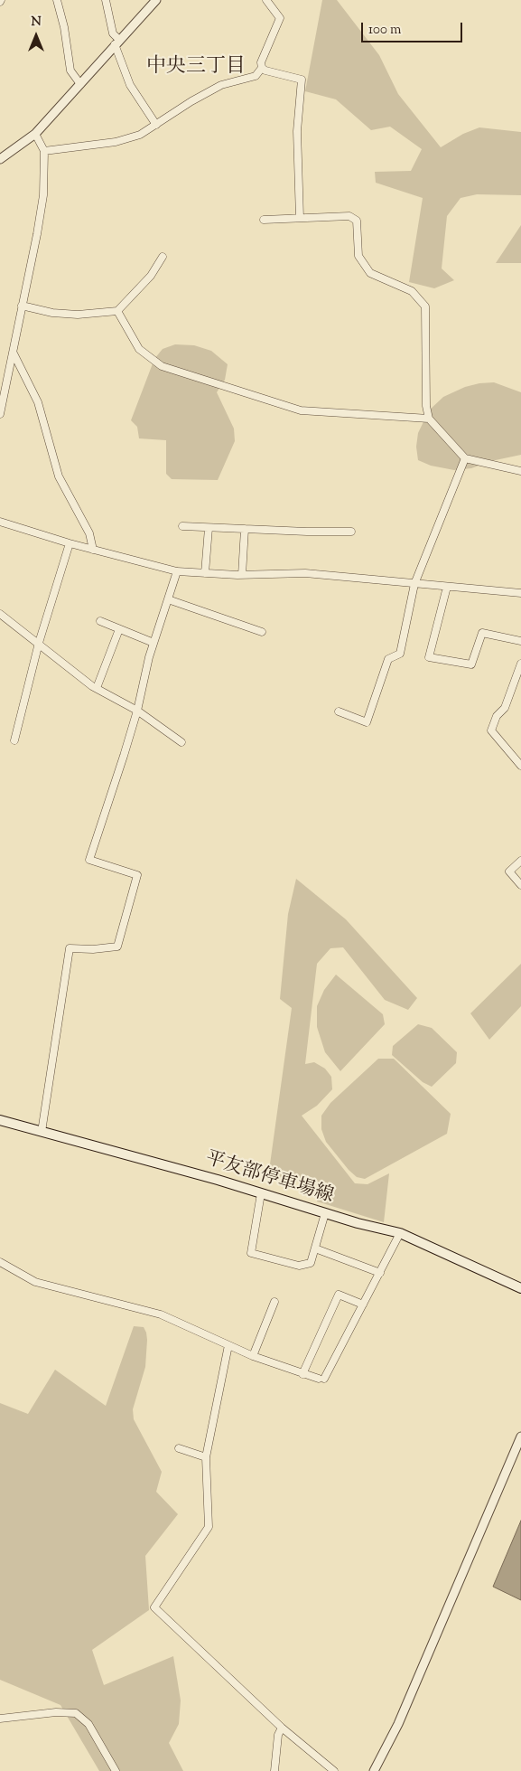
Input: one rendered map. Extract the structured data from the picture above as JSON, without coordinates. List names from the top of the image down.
{
  "streets": {
    "main road": ["平友部停車場線"]
  },
  "districts": ["中央三丁目"],
  "scale_bar": "100 m",
  "north": "top"
}
